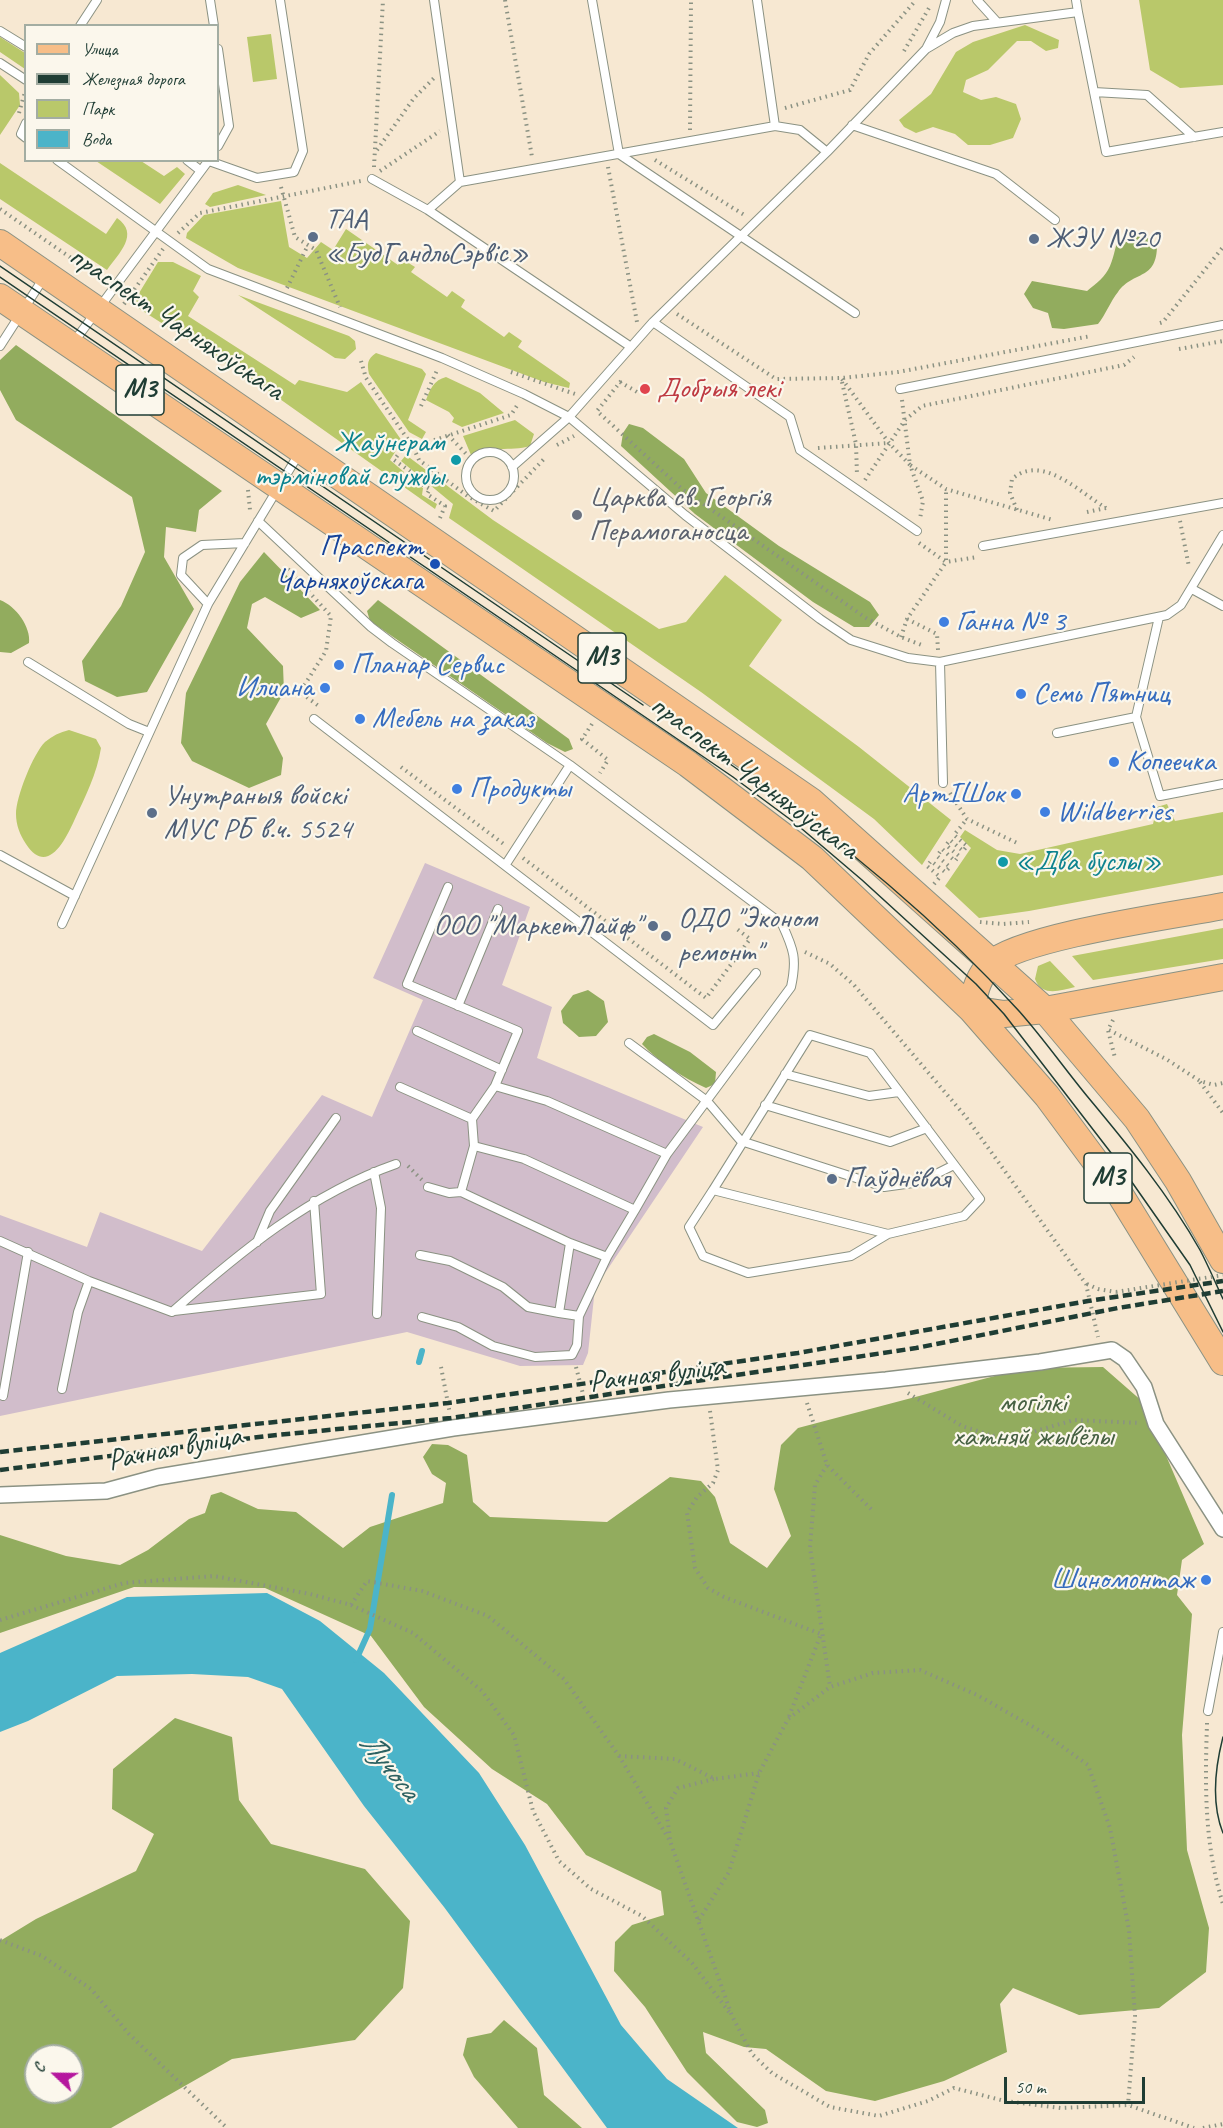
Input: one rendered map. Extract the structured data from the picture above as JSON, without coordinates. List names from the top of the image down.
{
  "streets": {
    "main road": ["праспект Чарняхоўскага", "М3"],
    "street": ["Рачная вуліца"]
  },
  "water": ["Лучоса"],
  "parks": ["могілкі хатняй жывёлы"],
  "places": [
    "ТАА «БудГандльСэрвіс»",
    "ЖЭУ №20",
    "Добрыя лекі",
    "Жаўнерам тэрміновай службы",
    "Царква св. Георгія Перамоганосца",
    "Праспект Чарняхоўскага",
    "Ганна № 3",
    "Планар Сервис",
    "Илиана",
    "Семь Пятниц",
    "Мебель на заказ",
    "Копеечка",
    "Продукты",
    "АртIШок",
    "Wildberries",
    "Унутраныя войскі МУС РБ в.ч. 5524",
    "«Два буслы»",
    "ООО \"МаркетЛайф\"",
    "ОДО \"Эконом ремонт\"",
    "Паўднёвая",
    "Шиномонтаж"
  ],
  "legend": [
    "Улица",
    "Железная дорога",
    "Парк",
    "Вода"
  ],
  "scale_bar": "50 m",
  "north": "left"
}
